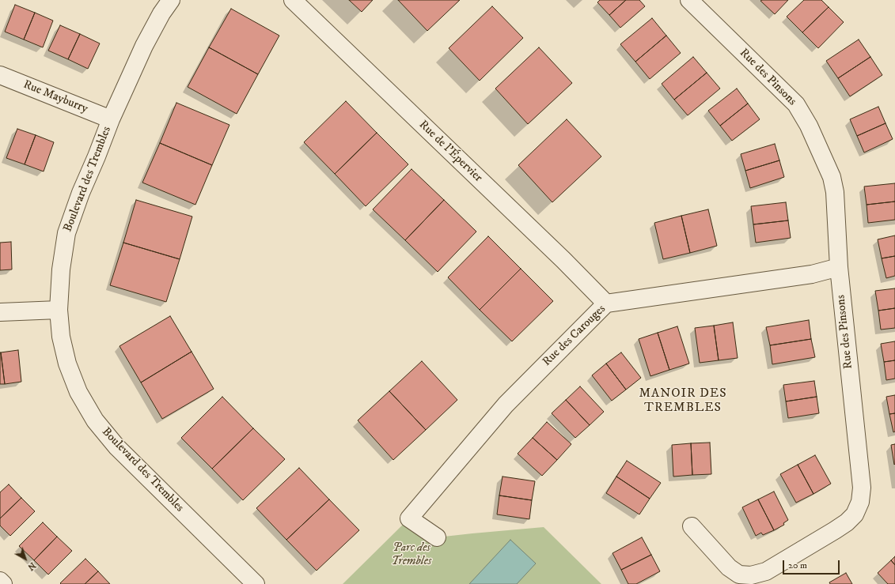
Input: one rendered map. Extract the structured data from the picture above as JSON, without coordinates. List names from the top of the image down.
{
  "streets": {
    "street": [
      "Rue des Pinsons",
      "Rue Mayburry",
      "Rue de l'Épervier",
      "Boulevard des Trembles",
      "Rue des Carouges"
    ]
  },
  "crossings": [
    ["Rue des Pinsons", "Rue des Carouges"],
    ["Rue Mayburry", "Boulevard des Trembles"],
    ["Rue de l'Épervier", "Rue des Carouges"]
  ],
  "districts": ["MANOIR DES TREMBLES"],
  "parks": ["Parc des Trembles"],
  "scale_bar": "20 m",
  "north": "bottom right"
}
